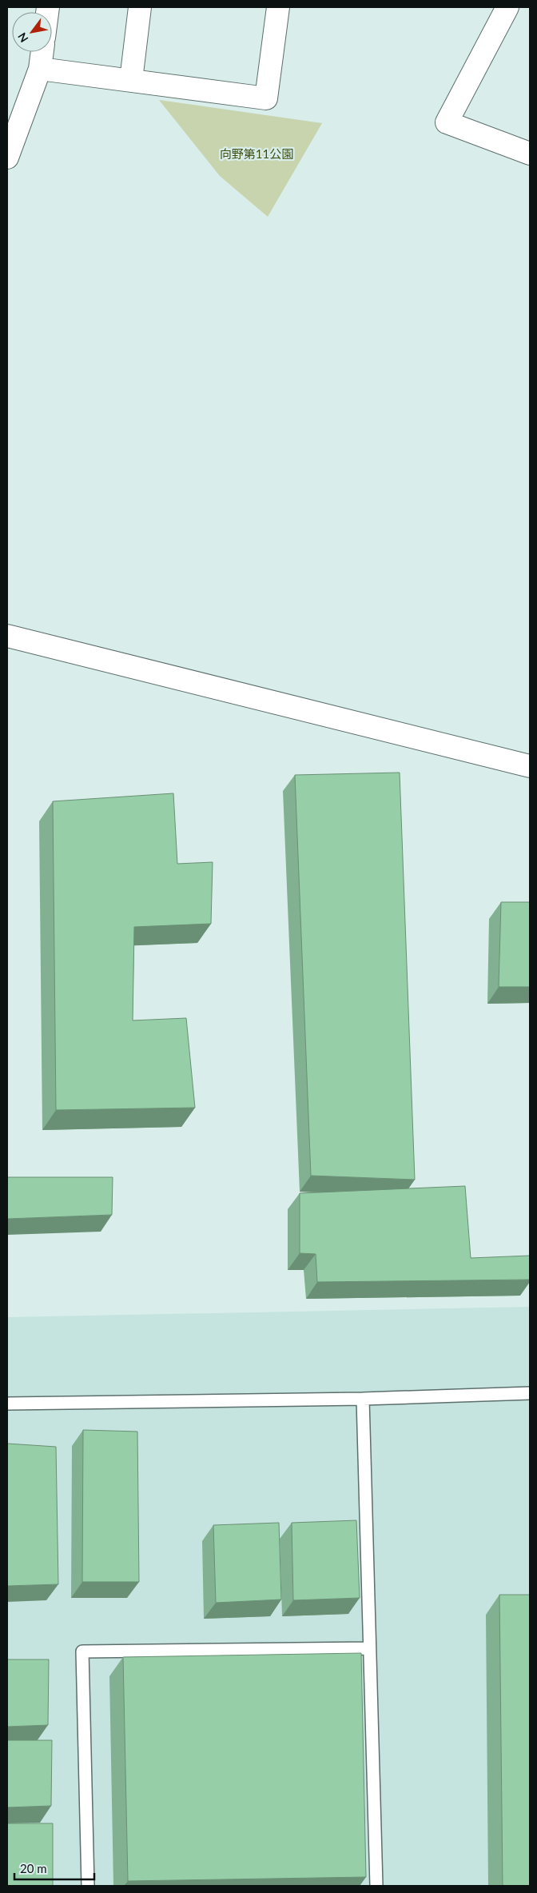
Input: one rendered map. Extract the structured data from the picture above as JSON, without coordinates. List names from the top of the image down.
{
  "parks": ["向野第11公園"],
  "scale_bar": "20 m",
  "north": "bottom left"
}
